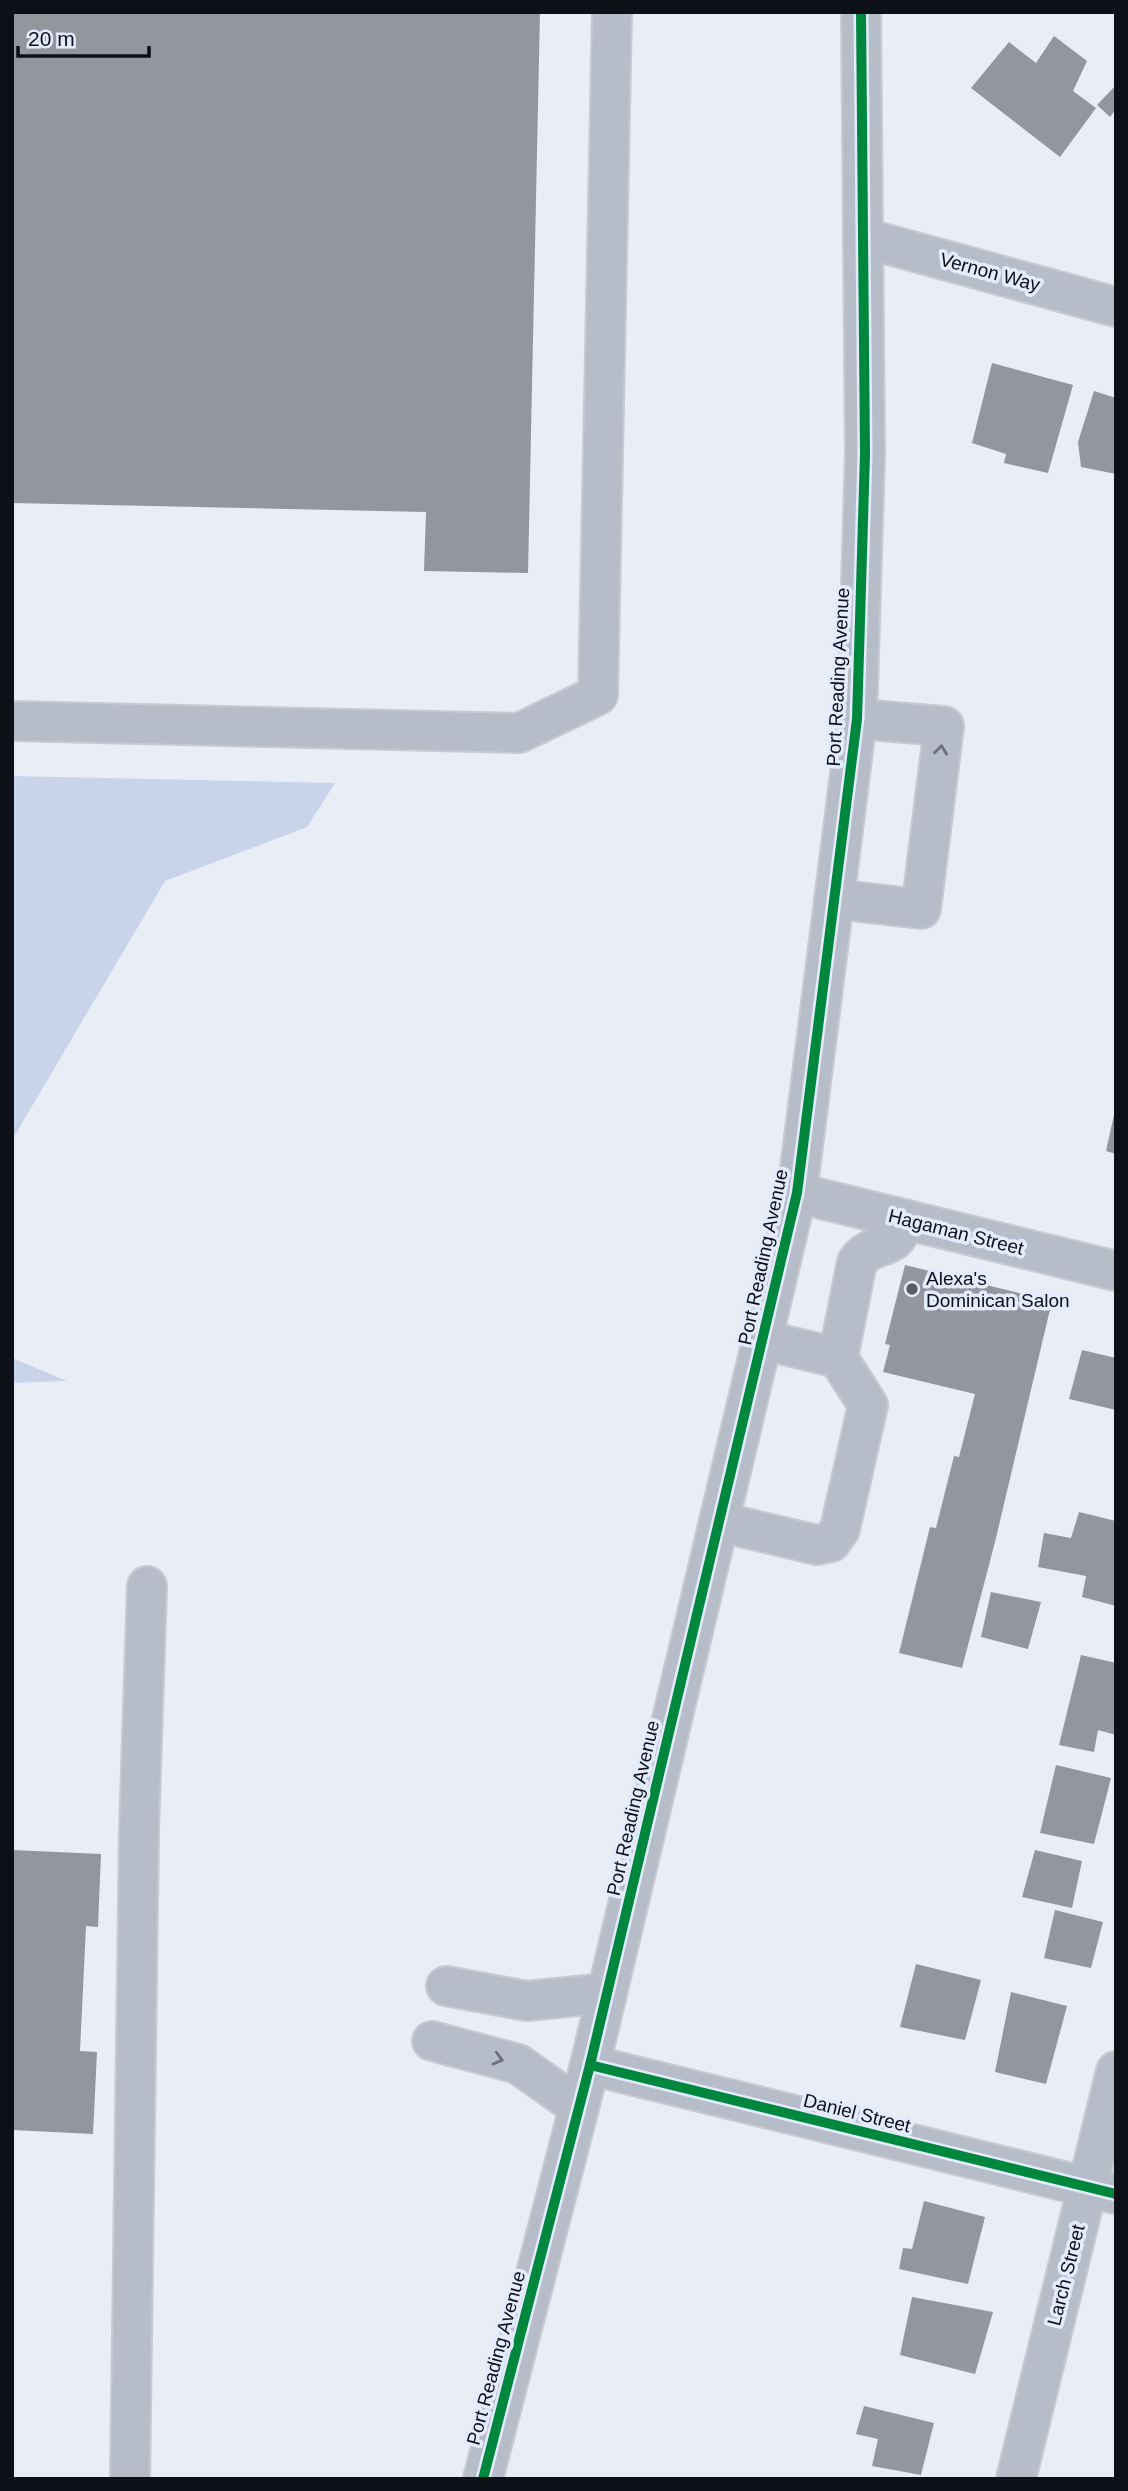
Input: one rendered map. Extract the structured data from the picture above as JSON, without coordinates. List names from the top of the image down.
{
  "streets": {
    "street": [
      "Vernon Way",
      "Port Reading Avenue",
      "Hagaman Street",
      "Daniel Street",
      "Larch Street"
    ]
  },
  "crossings": [
    ["Vernon Way", "Port Reading Avenue"],
    ["Port Reading Avenue", "Hagaman Street"],
    ["Port Reading Avenue", "Daniel Street"],
    ["Daniel Street", "Larch Street"]
  ],
  "places": ["Alexa's Dominican Salon"],
  "scale_bar": "20 m"
}
